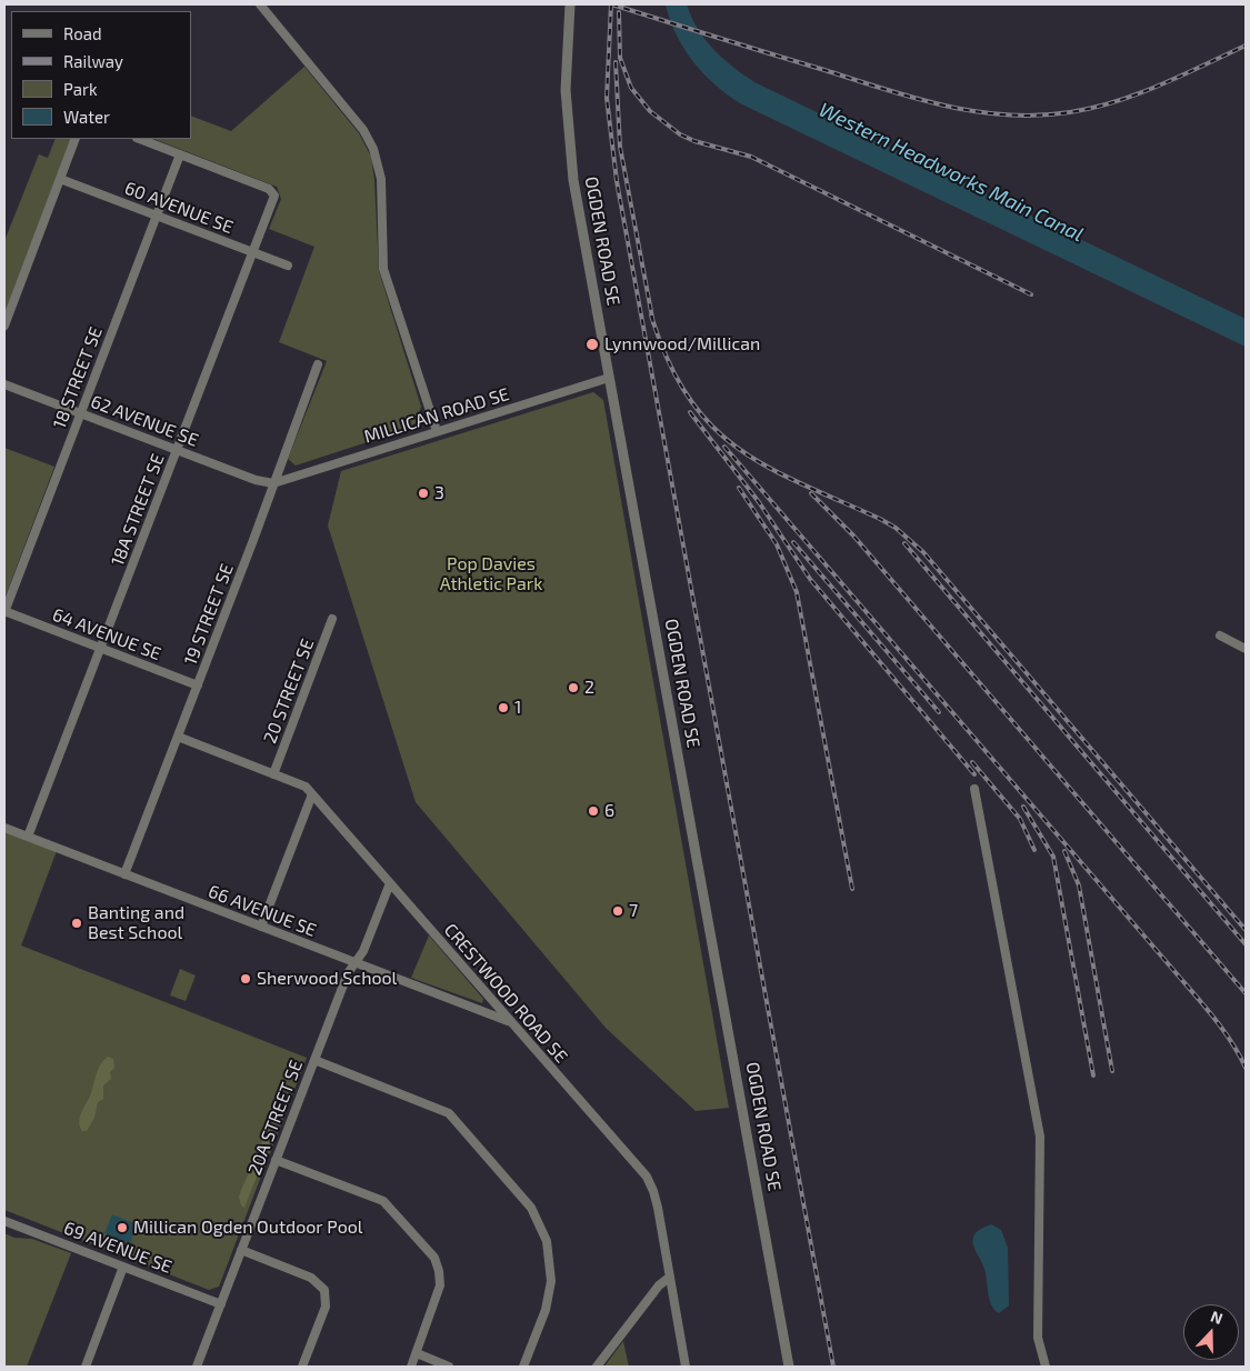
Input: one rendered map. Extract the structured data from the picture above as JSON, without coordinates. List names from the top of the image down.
{
  "streets": {
    "street": [
      "60 AVENUE SE",
      "OGDEN ROAD SE",
      "18 STREET SE",
      "MILLICAN ROAD SE",
      "62 AVENUE SE",
      "18A STREET SE",
      "19 STREET SE",
      "64 AVENUE SE",
      "20 STREET SE",
      "66 AVENUE SE",
      "CRESTWOOD ROAD SE",
      "20A STREET SE",
      "69 AVENUE SE"
    ]
  },
  "crossings": [
    ["60 AVENUE SE", "18 STREET SE"],
    ["60 AVENUE SE", "18A STREET SE"],
    ["OGDEN ROAD SE", "MILLICAN ROAD SE"],
    ["18 STREET SE", "62 AVENUE SE"],
    ["18 STREET SE", "18A STREET SE"],
    ["18 STREET SE", "64 AVENUE SE"],
    ["MILLICAN ROAD SE", "62 AVENUE SE"],
    ["MILLICAN ROAD SE", "19 STREET SE"],
    ["62 AVENUE SE", "18A STREET SE"],
    ["62 AVENUE SE", "19 STREET SE"],
    ["18A STREET SE", "64 AVENUE SE"],
    ["18A STREET SE", "66 AVENUE SE"],
    ["19 STREET SE", "64 AVENUE SE"],
    ["19 STREET SE", "66 AVENUE SE"],
    ["19 STREET SE", "CRESTWOOD ROAD SE"],
    ["20 STREET SE", "CRESTWOOD ROAD SE"],
    ["66 AVENUE SE", "CRESTWOOD ROAD SE"],
    ["66 AVENUE SE", "20A STREET SE"],
    ["CRESTWOOD ROAD SE", "20A STREET SE"],
    ["20A STREET SE", "69 AVENUE SE"]
  ],
  "water": ["Western Headworks Main Canal"],
  "parks": ["Pop Davies Athletic Park"],
  "places": [
    "Lynnwood/Millican",
    "3",
    "2",
    "1",
    "6",
    "7",
    "Banting and Best School",
    "Sherwood School",
    "Millican Ogden Outdoor Pool"
  ],
  "legend": [
    "Road",
    "Railway",
    "Park",
    "Water"
  ],
  "north": "top"
}
